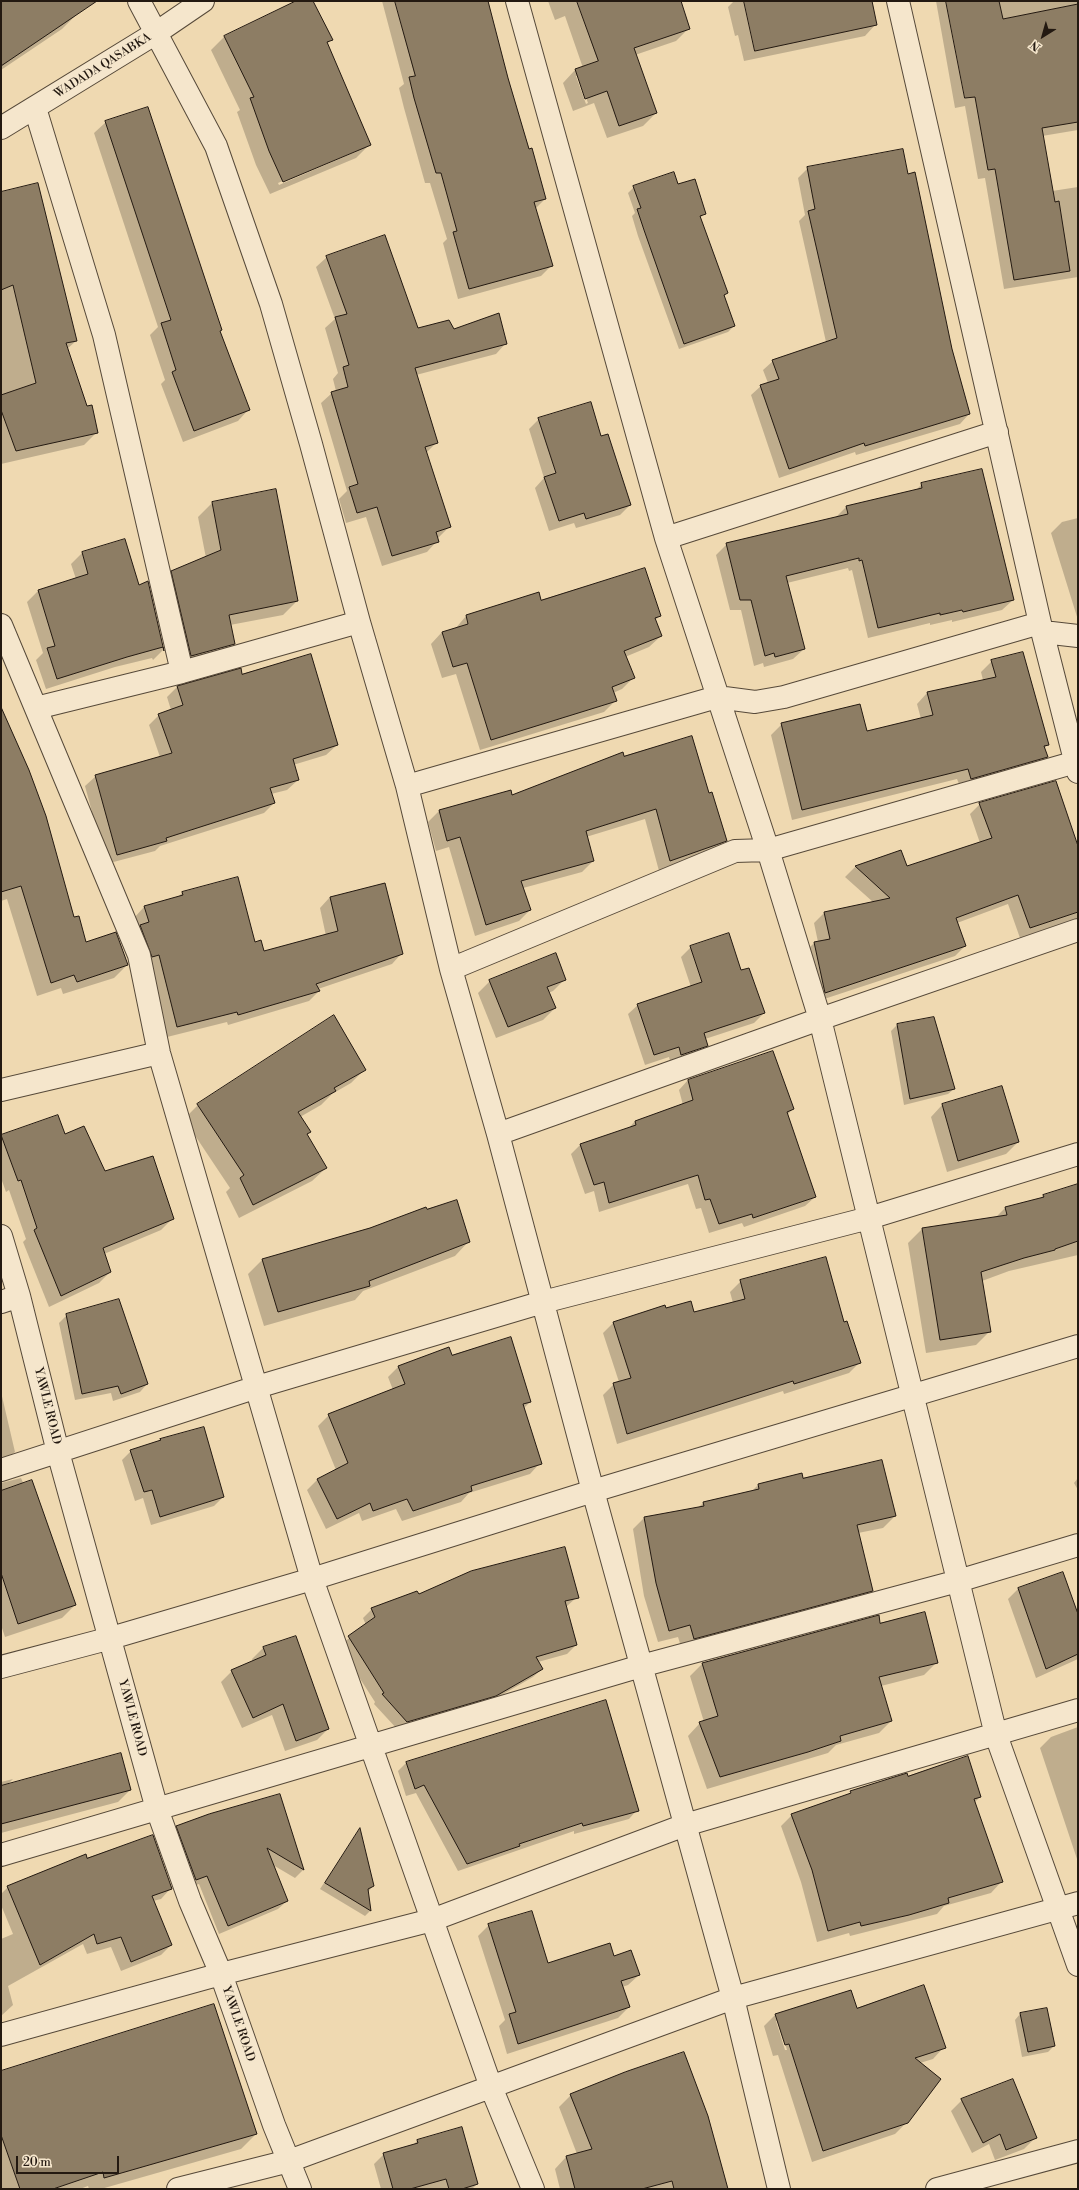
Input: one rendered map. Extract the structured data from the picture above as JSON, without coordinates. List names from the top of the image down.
{
  "streets": {
    "street": ["WADADA QASABKA", "YAWLE ROAD"]
  },
  "scale_bar": "20 m",
  "north": "bottom left"
}
